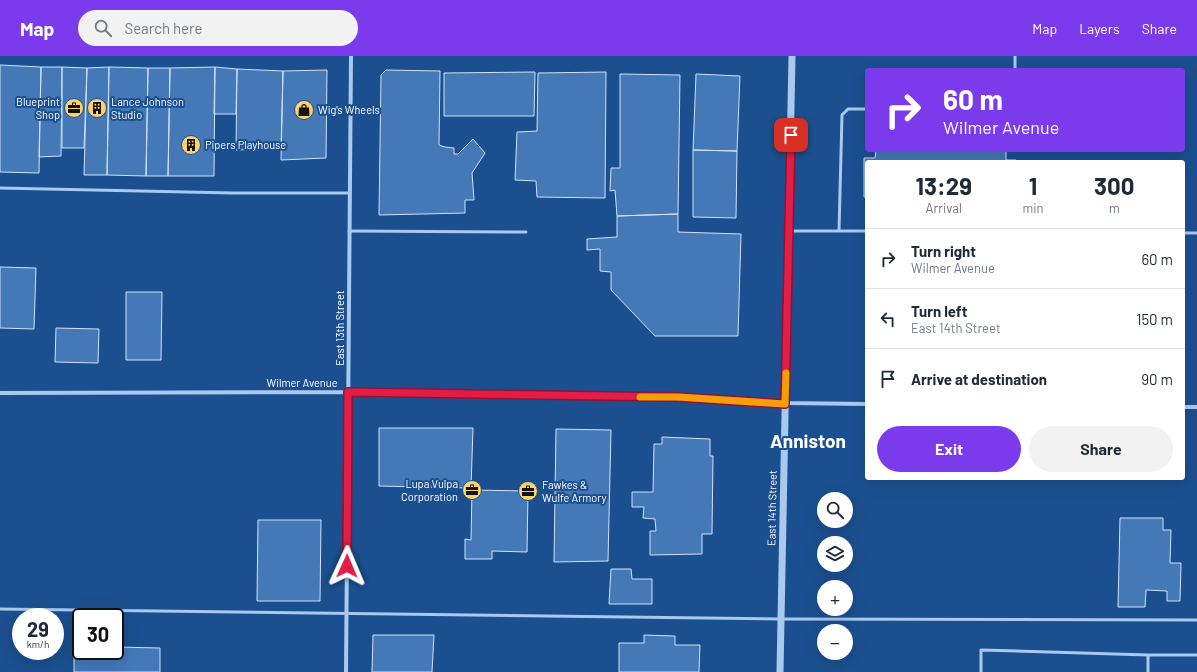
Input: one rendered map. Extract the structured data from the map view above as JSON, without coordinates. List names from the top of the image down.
{
  "streets": {
    "street": ["East 13th Street", "Wilmer Avenue", "East 14th Street"]
  },
  "crossings": [
    ["East 13th Street", "Wilmer Avenue"],
    ["Wilmer Avenue", "East 14th Street"]
  ],
  "districts": ["Anniston"],
  "places": {
    "office": ["Blueprint Shop", "Lupa Vulpa Corporation", "Fawkes & Wulfe Armory"],
    "building": ["Lance Johnson Studio", "Pipers Playhouse"],
    "shop": ["Wig's Wheels"]
  },
  "page": {
    "header": "Map",
    "search": "Search here",
    "nav": ["Map", "Layers", "Share"],
    "turn": ["60 m", "Wilmer Avenue"],
    "eta": [
      "13:29",
      "Arrival",
      "1",
      "min",
      "300",
      "m"
    ],
    "list": [
      {
        "name": "Turn right",
        "note": "Wilmer Avenue",
        "value": "60 m"
      },
      {
        "name": "Turn left",
        "note": "East 14th Street",
        "value": "150 m"
      },
      {
        "name": "Arrive at destination",
        "value": "90 m"
      }
    ],
    "buttons": ["Exit", "Share"],
    "map_buttons": ["+", "−"],
    "speed": "29 km/h",
    "limit": "30"
  }
}
